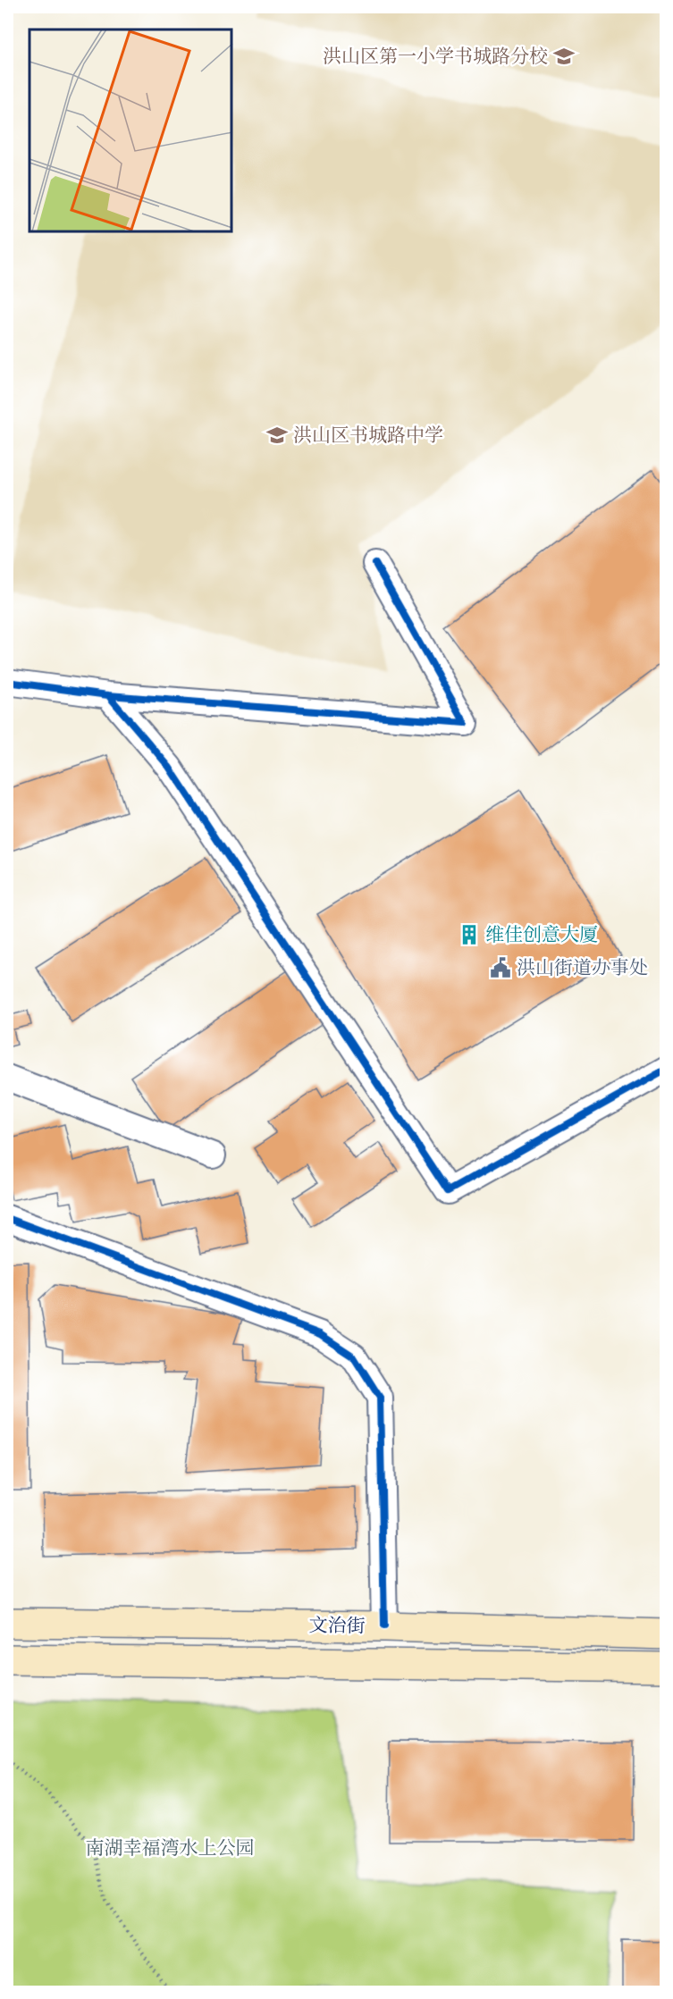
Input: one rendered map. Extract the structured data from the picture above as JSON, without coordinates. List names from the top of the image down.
{
  "streets": {
    "main road": ["文治街"]
  },
  "parks": ["南湖幸福湾水上公园"],
  "places": {
    "school or university": ["洪山区第一小学书城路分校", "洪山区书城路中学"],
    "building": ["维佳创意大厦"],
    "public building": ["洪山街道办事处"]
  }
}
